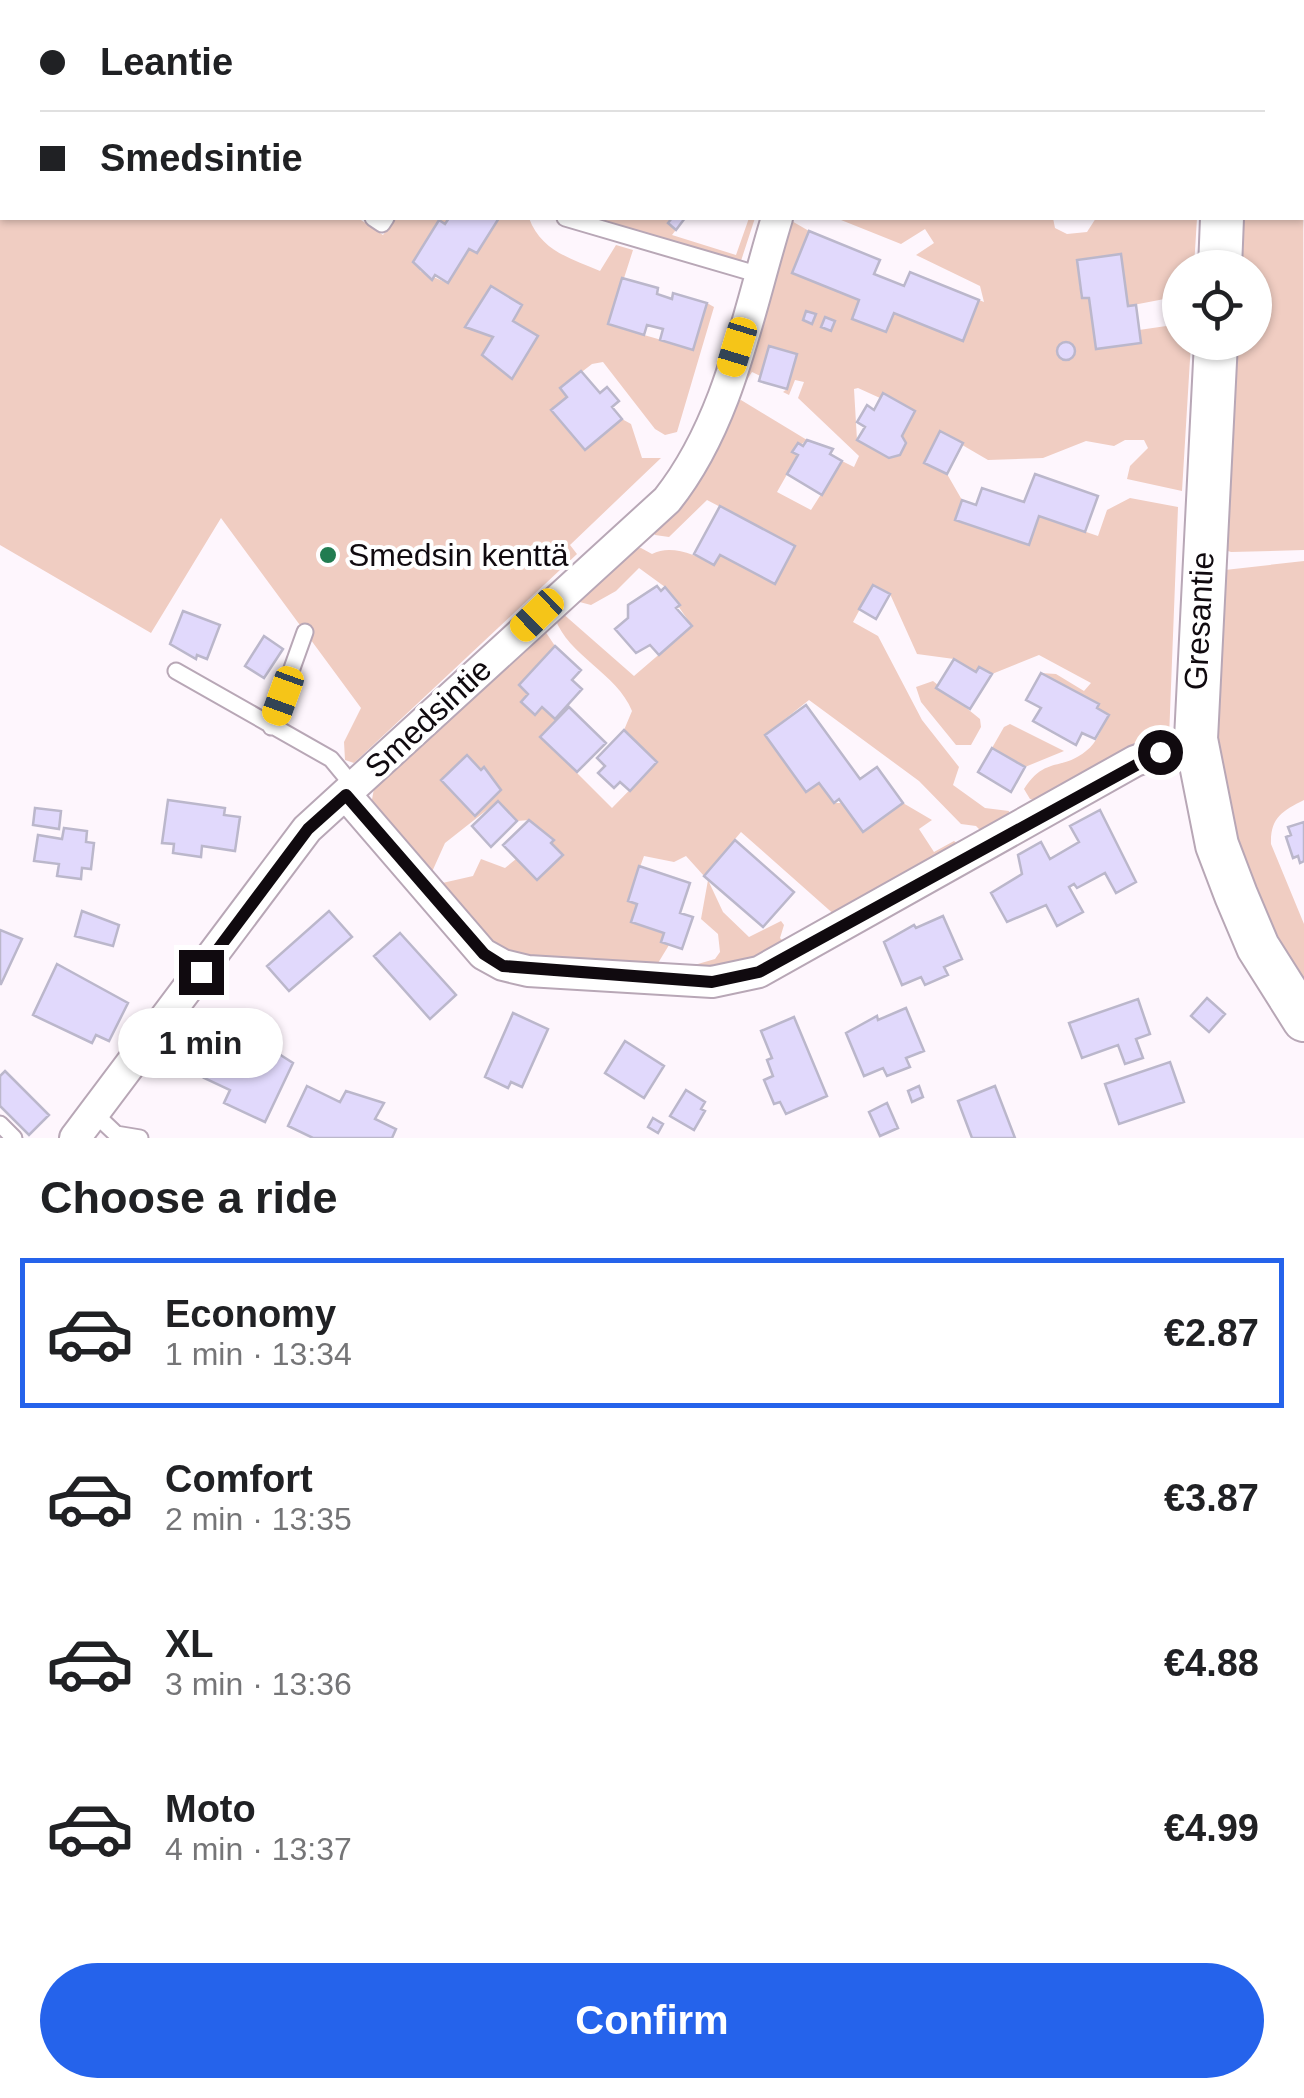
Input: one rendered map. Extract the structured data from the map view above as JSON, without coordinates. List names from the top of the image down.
{
  "streets": {
    "main road": ["Gresantie"],
    "street": ["Smedsintie"]
  },
  "places": ["Smedsin kenttä"],
  "page": {
    "banner": ["Leantie", "Smedsintie"],
    "bubble": "1 min",
    "heading": "Choose a ride",
    "list": [
      {
        "name": "Economy",
        "note": "1 min · 13:34",
        "value": "€2.87"
      },
      {
        "name": "Comfort",
        "note": "2 min · 13:35",
        "value": "€3.87"
      },
      {
        "name": "XL",
        "note": "3 min · 13:36",
        "value": "€4.88"
      },
      {
        "name": "Moto",
        "note": "4 min · 13:37",
        "value": "€4.99"
      }
    ],
    "buttons": "Confirm"
  }
}
